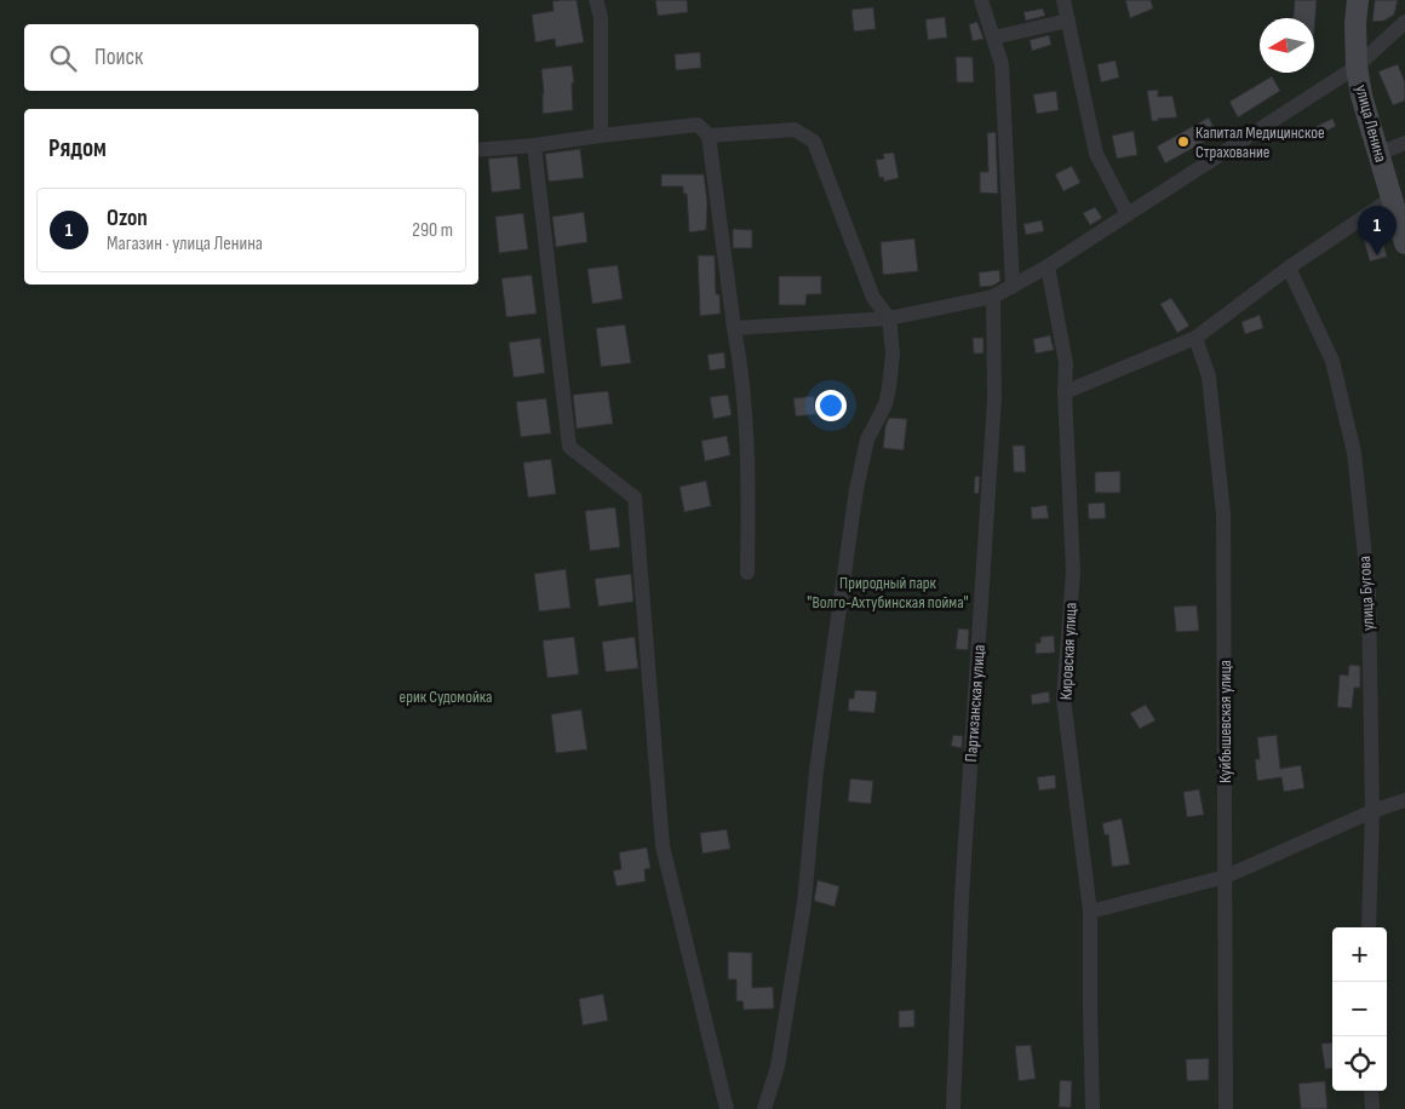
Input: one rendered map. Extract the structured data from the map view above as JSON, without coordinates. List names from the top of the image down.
{
  "streets": {
    "street": [
      "улица Ленина",
      "улица Бугова",
      "Кировская улица",
      "Партизанская улица",
      "Куйбышевская улица"
    ]
  },
  "parks": ["Природный парк \"Волго-Ахтубинская пойма\"", "ерик Судомойка"],
  "places": ["Капитал Медицинское Страхование"],
  "north": "left",
  "page": {
    "search": "Поиск",
    "heading": "Рядом",
    "list": [
      {
        "mark": "1",
        "name": "Ozon",
        "note": "Магазин · улица Ленина",
        "value": "290 m"
      }
    ],
    "pins": "1",
    "map_buttons": ["+", "−"]
  }
}
